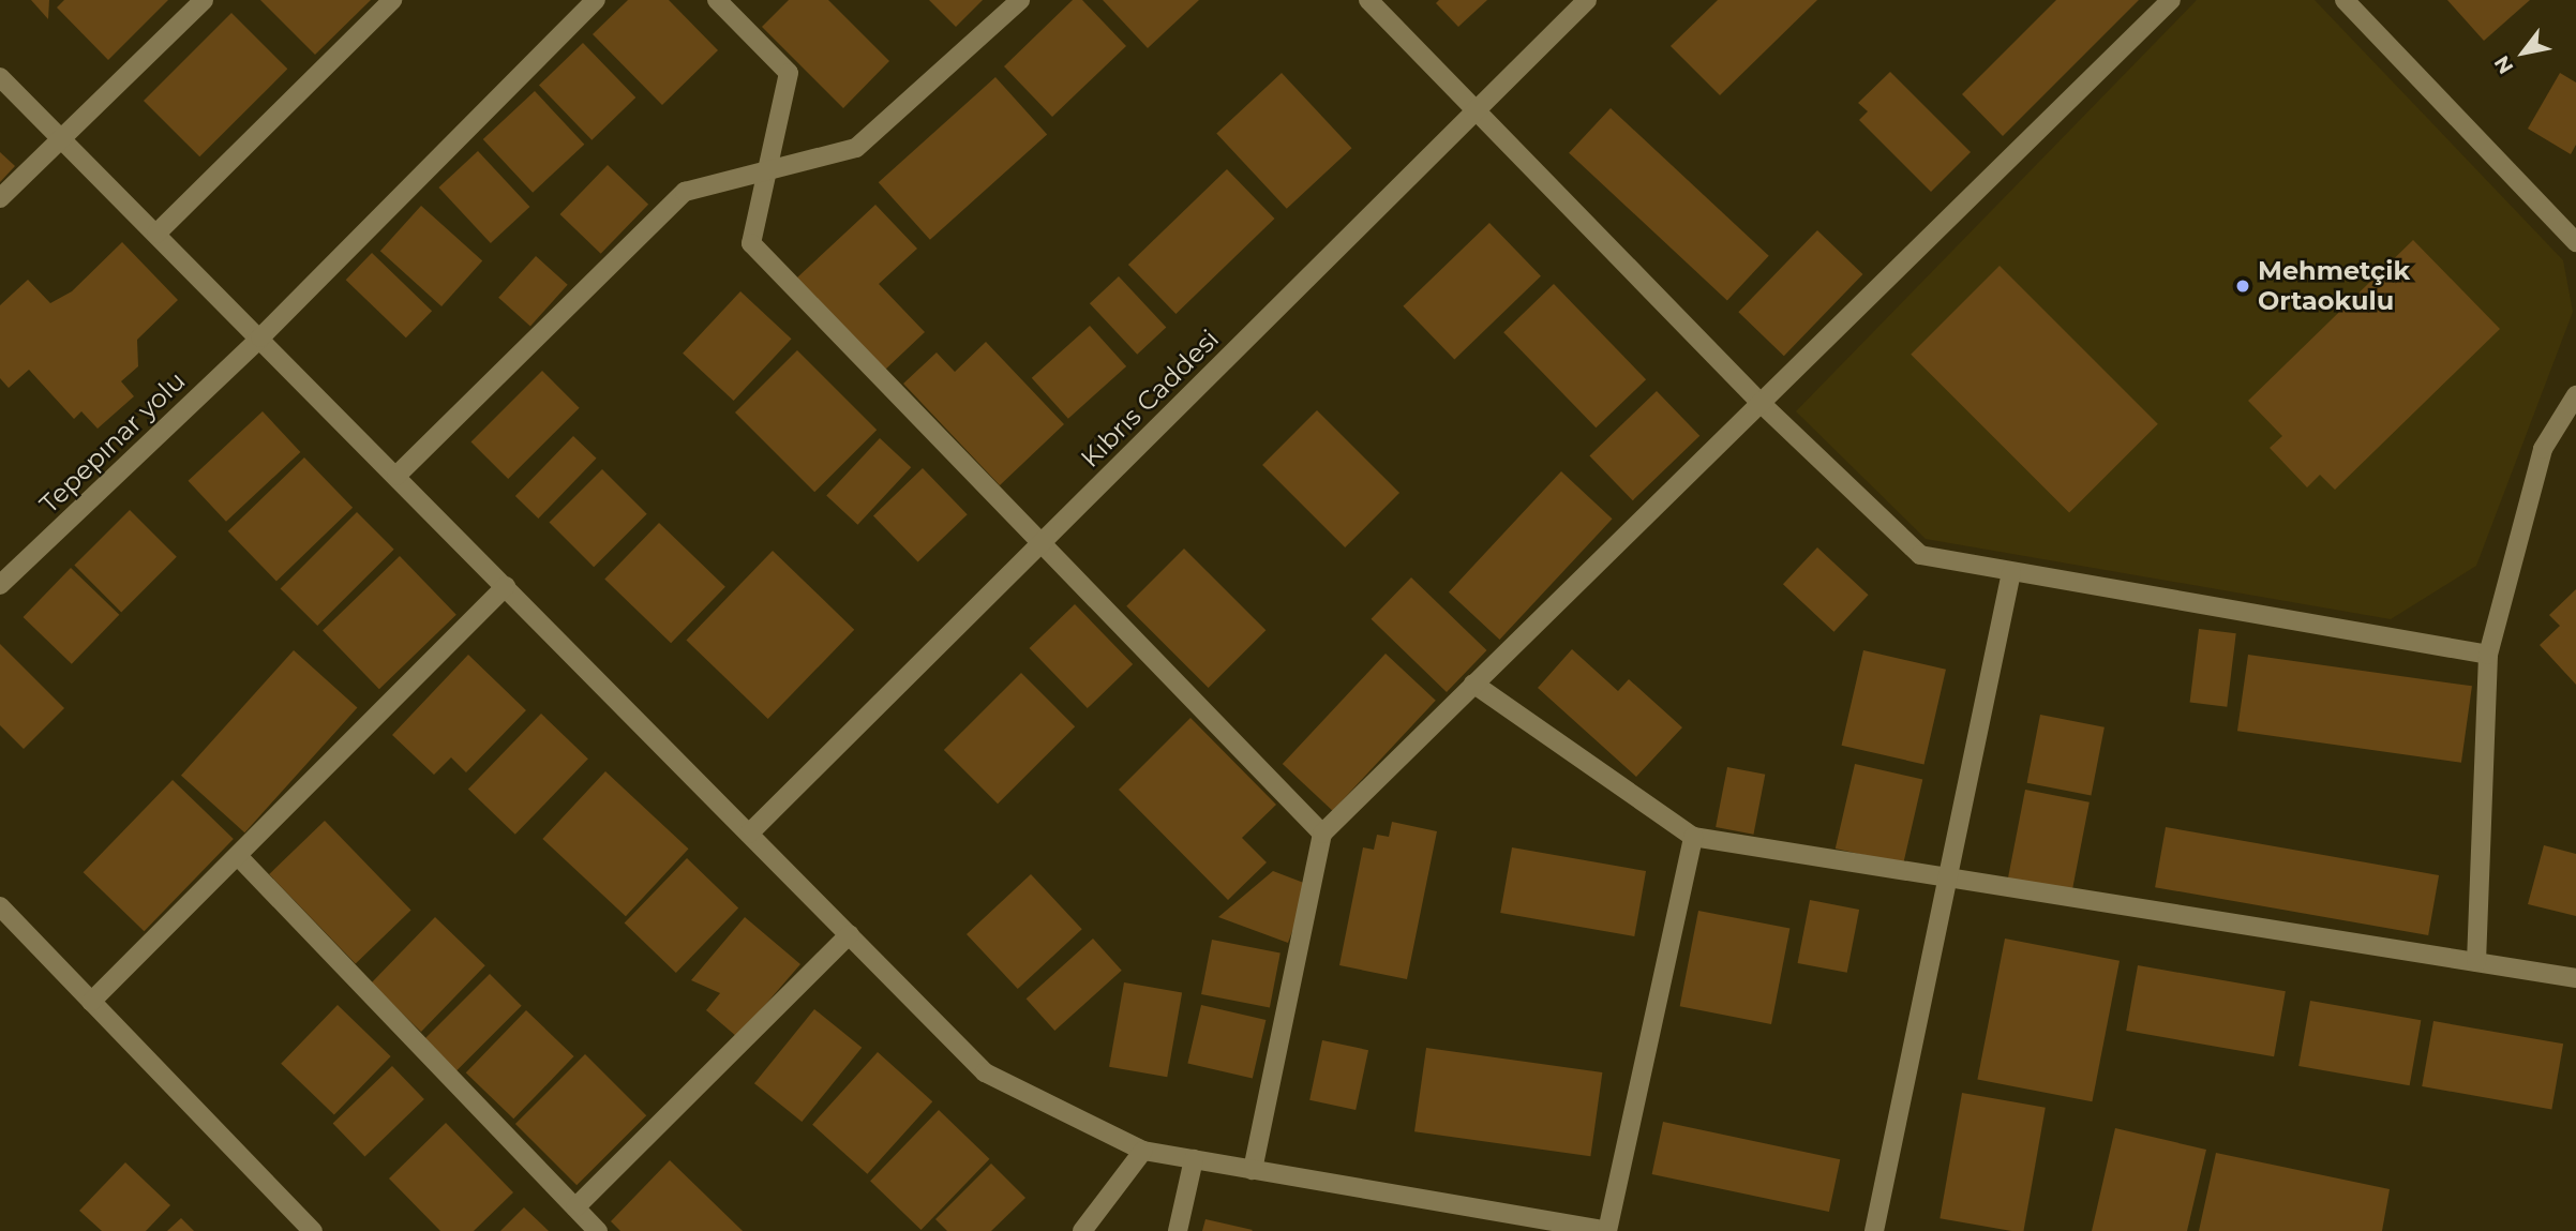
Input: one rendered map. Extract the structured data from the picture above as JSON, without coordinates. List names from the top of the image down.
{
  "streets": {
    "street": ["Kıbrıs Caddesi", "Tepepınar yolu"]
  },
  "places": ["Mehmetçik Ortaokulu"],
  "north": "bottom left"
}
